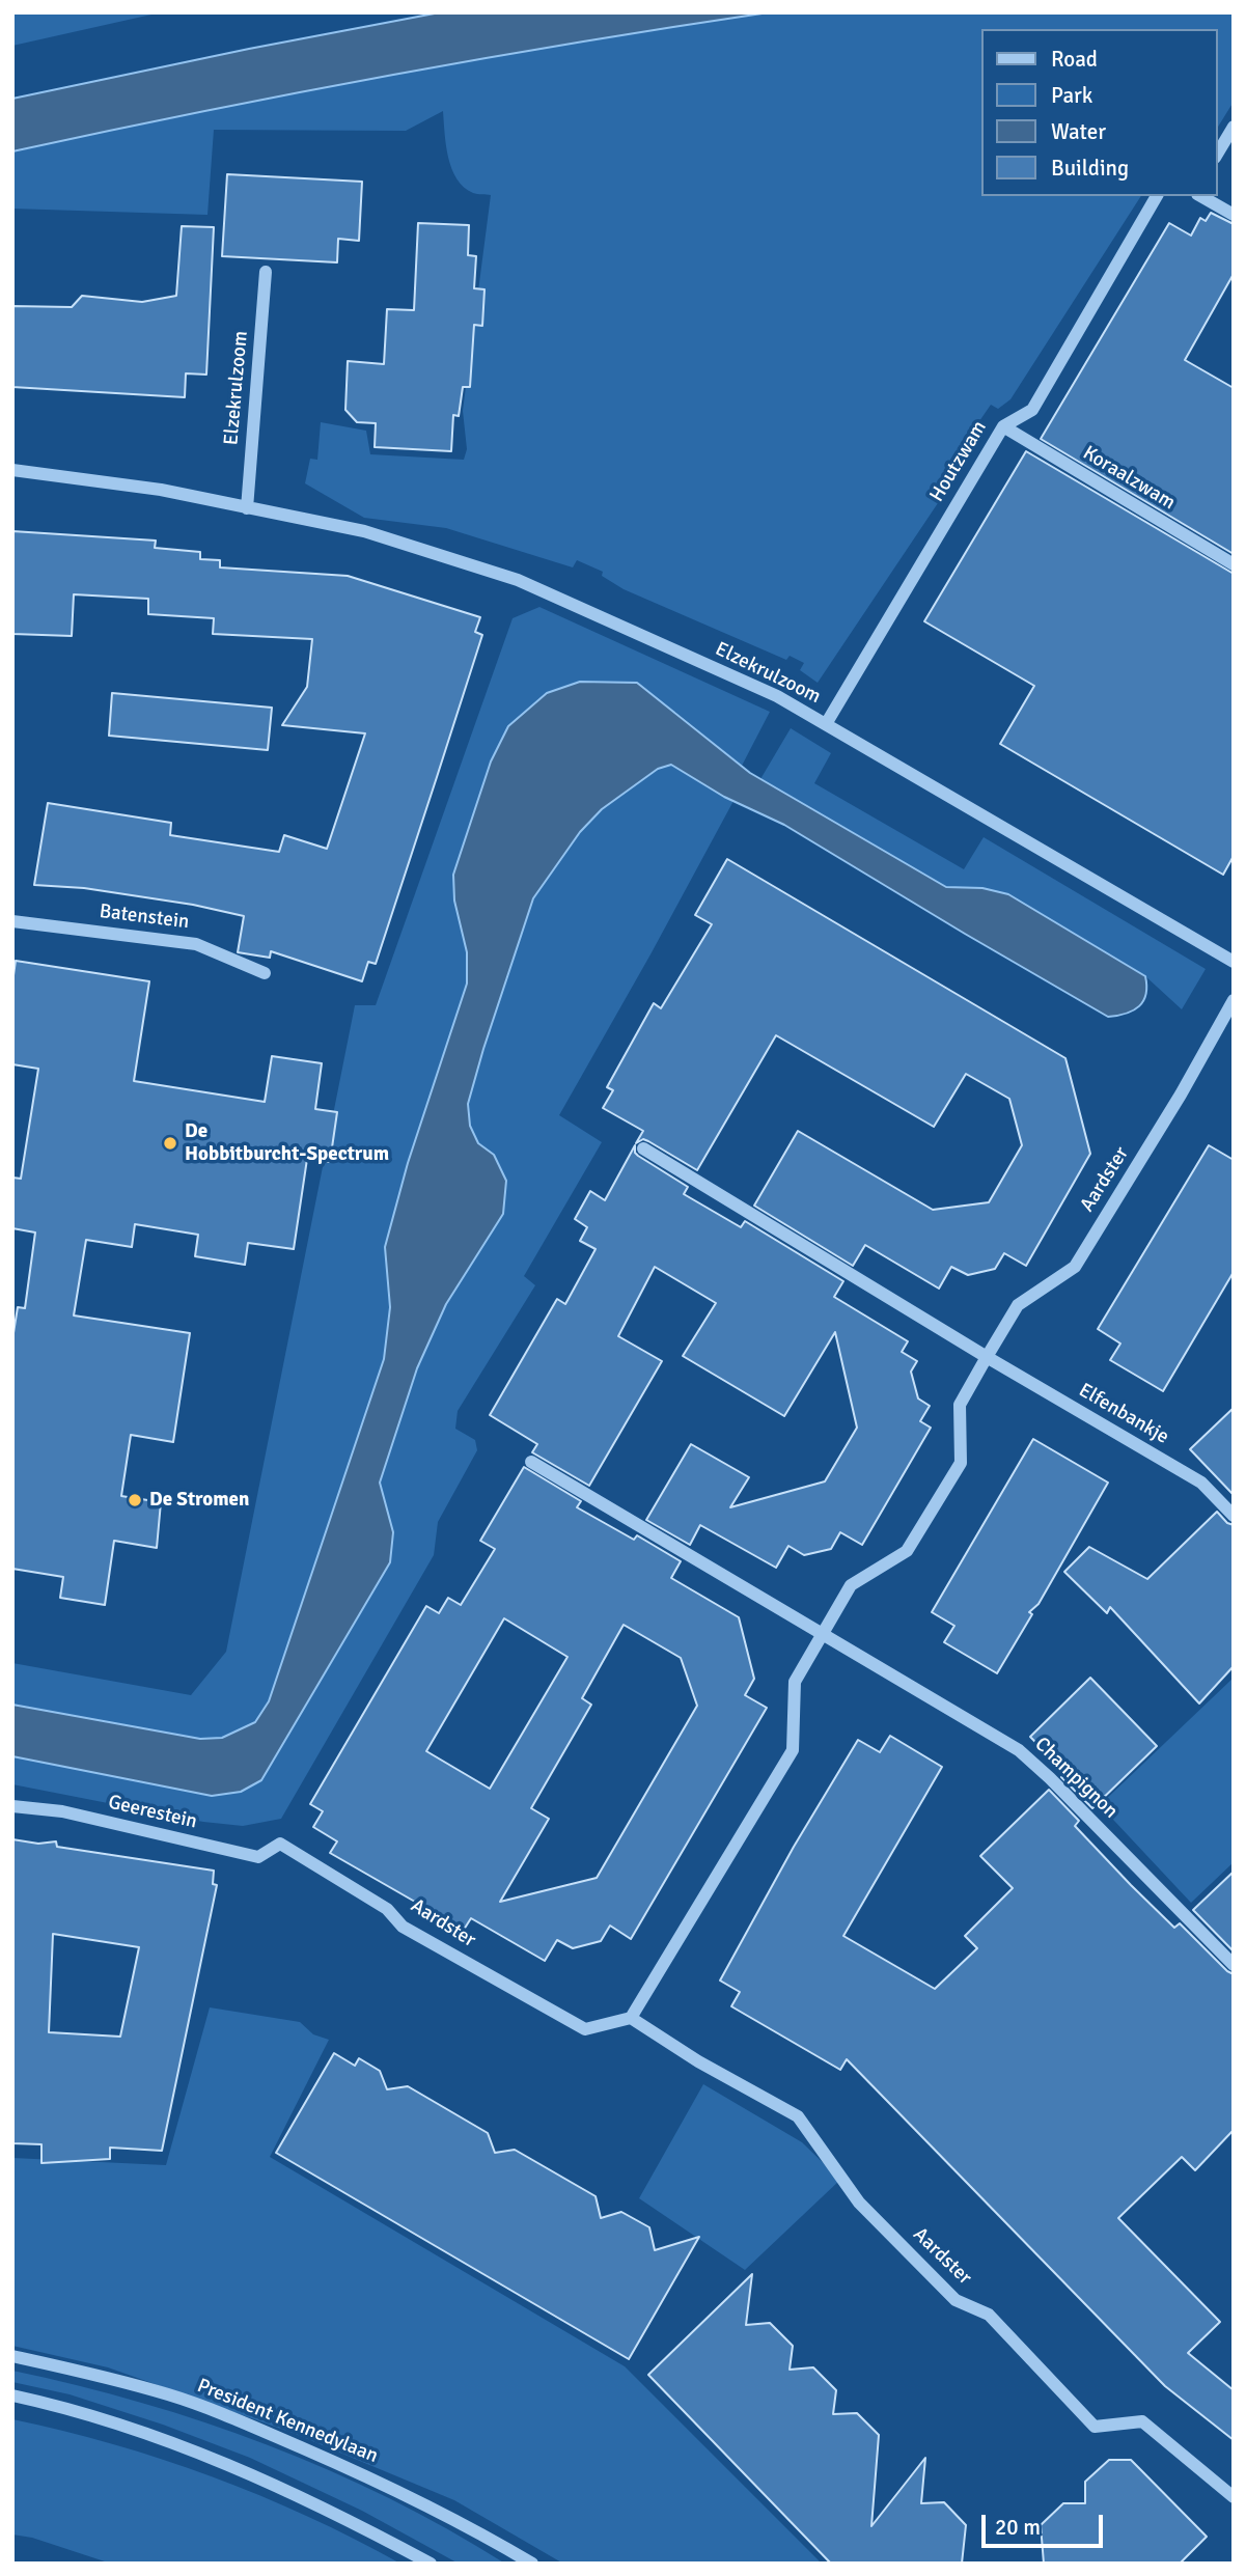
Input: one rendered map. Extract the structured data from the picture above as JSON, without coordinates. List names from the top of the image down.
{
  "streets": {
    "street": [
      "Elzekrulzoom",
      "Houtzwam",
      "Koraalzwam",
      "Batenstein",
      "Aardster",
      "Elfenbankje",
      "Champignon",
      "Geerestein",
      "President Kennedylaan"
    ]
  },
  "crossings": [
    ["Elzekrulzoom", "Houtzwam"],
    ["Houtzwam", "Koraalzwam"],
    ["Aardster", "Elfenbankje"],
    ["Aardster", "Champignon"],
    ["Aardster", "Geerestein"]
  ],
  "places": ["De Hobbitburcht-Spectrum", "De Stromen"],
  "legend": [
    "Road",
    "Park",
    "Water",
    "Building"
  ],
  "scale_bar": "20 m"
}
